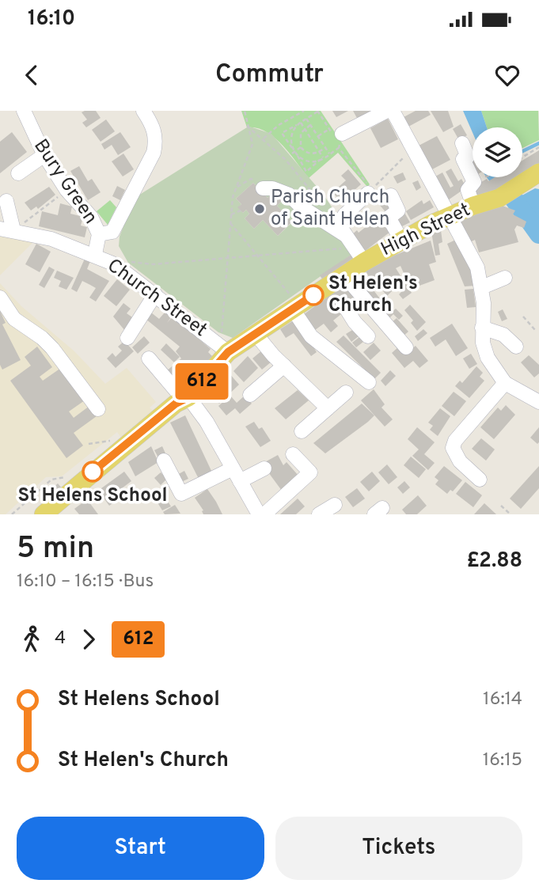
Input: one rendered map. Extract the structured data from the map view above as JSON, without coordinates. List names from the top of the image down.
{
  "streets": {
    "main road": ["High Street"],
    "street": ["Bury Green", "Church Street"]
  },
  "crossings": [
    ["Bury Green", "Church Street"],
    ["High Street", "Church Street"]
  ],
  "places": ["Parish Church of Saint Helen", "St Helen's Church", "St Helens School"],
  "lines": ["bus line 612"],
  "page": {
    "status": "16:10",
    "header": "Commutr",
    "on_map": "612",
    "heading": ["5 min", "16:10 – 16:15 · Bus", "£2.88"],
    "legs": ["4", "612"],
    "list": [
      {
        "name": "St Helens School",
        "value": "16:14"
      },
      {
        "name": "St Helen's Church",
        "value": "16:15"
      }
    ],
    "buttons": ["Start", "Tickets"]
  }
}
